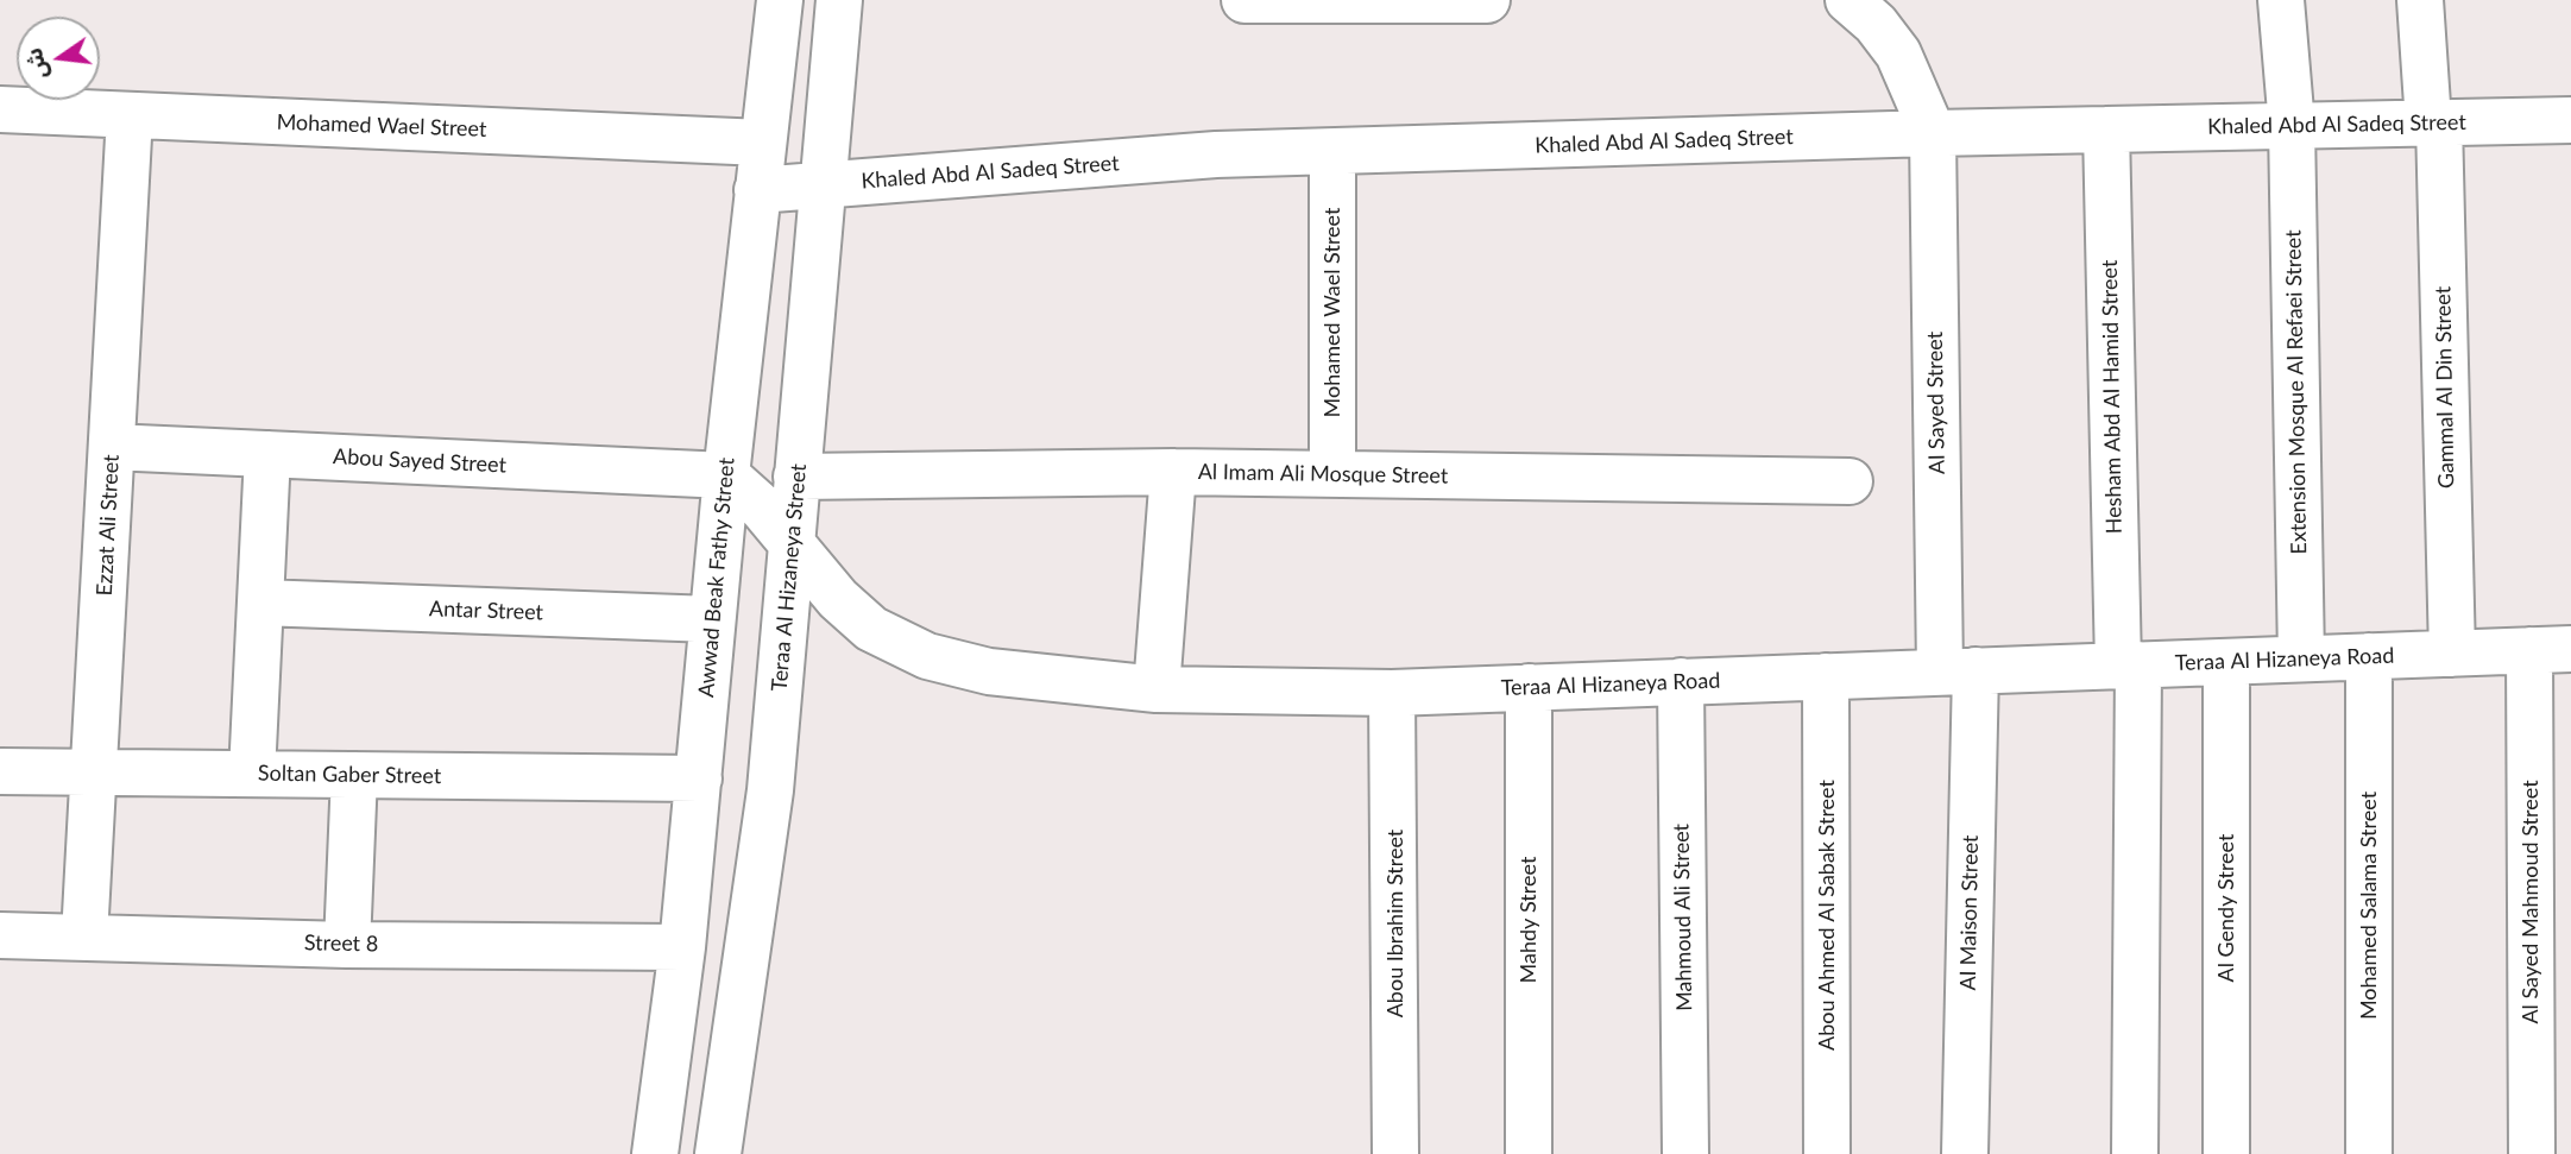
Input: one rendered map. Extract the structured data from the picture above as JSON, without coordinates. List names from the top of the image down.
{
  "streets": {
    "street": [
      "Khaled Abd Al Sadeq Street",
      "Mohamed Wael Street",
      "Gammal Al Din Street",
      "Extension Mosque Al Refaei Street",
      "Hesham Abd Al Hamid Street",
      "Al Sayed Street",
      "Abou Sayed Street",
      "Al Imam Ali Mosque Street",
      "Ezzat Ali Street",
      "Awwad Beak Fathy Street",
      "Teraa Al Hizaneya Street",
      "Antar Street",
      "Teraa Al Hizaneya Road",
      "Soltan Gaber Street",
      "Al Sayed Mahmoud Street",
      "Mohamed Salama Street",
      "Al Gendy Street",
      "Al Maison Street",
      "Abou Ahmed Al Sabak Street",
      "Mahmoud Ali Street",
      "Mahdy Street",
      "Abou Ibrahim Street",
      "Street 8"
    ]
  },
  "crossings": [
    ["Khaled Abd Al Sadeq Street", "Mohamed Wael Street"],
    ["Khaled Abd Al Sadeq Street", "Gammal Al Din Street"],
    ["Khaled Abd Al Sadeq Street", "Extension Mosque Al Refaei Street"],
    ["Khaled Abd Al Sadeq Street", "Hesham Abd Al Hamid Street"],
    ["Khaled Abd Al Sadeq Street", "Al Sayed Street"],
    ["Khaled Abd Al Sadeq Street", "Awwad Beak Fathy Street"],
    ["Khaled Abd Al Sadeq Street", "Teraa Al Hizaneya Street"],
    ["Mohamed Wael Street", "Al Imam Ali Mosque Street"],
    ["Mohamed Wael Street", "Ezzat Ali Street"],
    ["Mohamed Wael Street", "Awwad Beak Fathy Street"],
    ["Gammal Al Din Street", "Teraa Al Hizaneya Road"],
    ["Extension Mosque Al Refaei Street", "Teraa Al Hizaneya Road"],
    ["Hesham Abd Al Hamid Street", "Teraa Al Hizaneya Road"],
    ["Al Sayed Street", "Teraa Al Hizaneya Road"],
    ["Al Sayed Street", "Al Maison Street"],
    ["Abou Sayed Street", "Ezzat Ali Street"],
    ["Abou Sayed Street", "Awwad Beak Fathy Street"],
    ["Abou Sayed Street", "Teraa Al Hizaneya Road"],
    ["Al Imam Ali Mosque Street", "Teraa Al Hizaneya Street"],
    ["Ezzat Ali Street", "Soltan Gaber Street"],
    ["Ezzat Ali Street", "Street 8"],
    ["Awwad Beak Fathy Street", "Antar Street"],
    ["Awwad Beak Fathy Street", "Teraa Al Hizaneya Road"],
    ["Awwad Beak Fathy Street", "Soltan Gaber Street"],
    ["Awwad Beak Fathy Street", "Street 8"],
    ["Teraa Al Hizaneya Street", "Teraa Al Hizaneya Road"],
    ["Teraa Al Hizaneya Road", "Al Sayed Mahmoud Street"],
    ["Teraa Al Hizaneya Road", "Mohamed Salama Street"],
    ["Teraa Al Hizaneya Road", "Al Gendy Street"],
    ["Teraa Al Hizaneya Road", "Al Maison Street"],
    ["Teraa Al Hizaneya Road", "Abou Ahmed Al Sabak Street"],
    ["Teraa Al Hizaneya Road", "Mahmoud Ali Street"],
    ["Teraa Al Hizaneya Road", "Mahdy Street"],
    ["Teraa Al Hizaneya Road", "Abou Ibrahim Street"]
  ],
  "north": "left"
}
